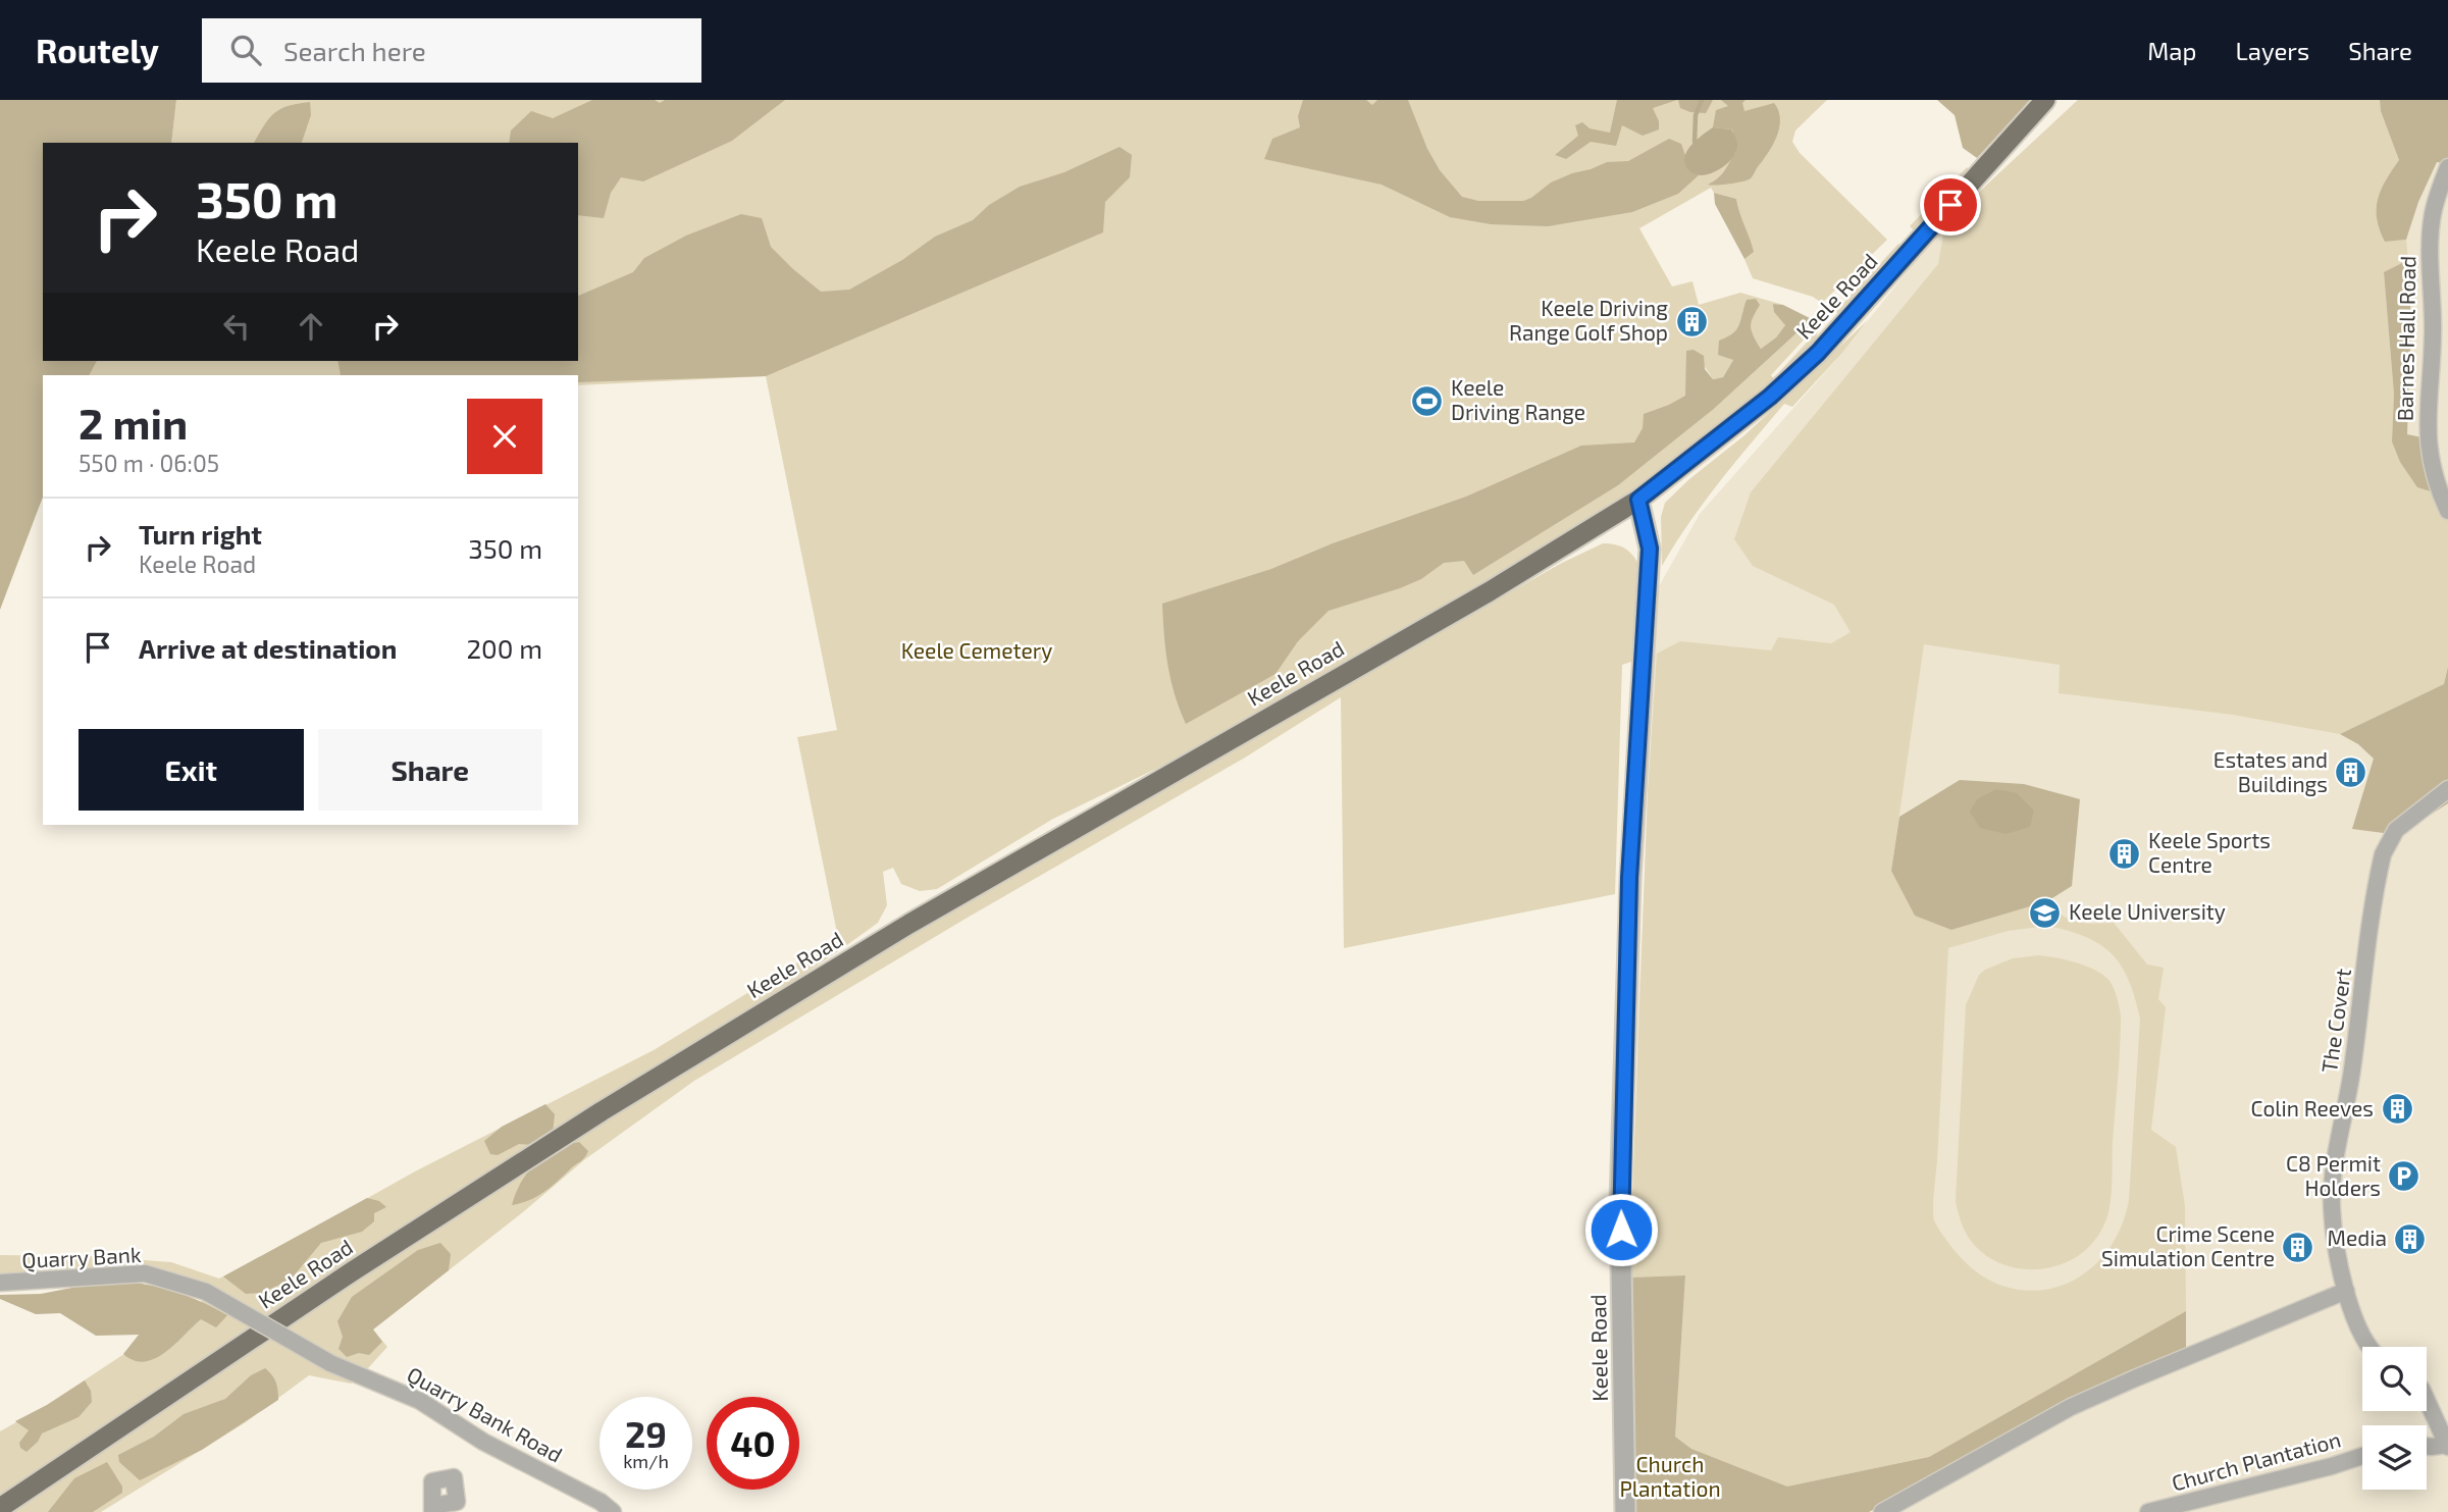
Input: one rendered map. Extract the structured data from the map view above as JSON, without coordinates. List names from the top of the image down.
{
  "streets": {
    "main road": ["Keele Road"],
    "street": [
      "Barnes Hall Road",
      "The Covert",
      "Quarry Bank",
      "Quarry Bank Road",
      "Church Plantation"
    ]
  },
  "crossings": [
    ["Quarry Bank", "Quarry Bank Road"]
  ],
  "parks": ["Keele Cemetery", "Church Plantation"],
  "places": {
    "building": [
      "Keele Driving Range Golf Shop",
      "Estates and Buildings",
      "Keele Sports Centre",
      "Colin Reeves",
      "Media",
      "Crime Scene Simulation Centre"
    ],
    "sports": ["Keele Driving Range"],
    "school or university": ["Keele University"],
    "parking": ["C8 Permit Holders"]
  },
  "page": {
    "header": "Routely",
    "search": "Search here",
    "nav": ["Map", "Layers", "Share"],
    "turn": ["350 m", "Keele Road"],
    "heading": ["2 min", "550 m · 06:05"],
    "list": [
      {
        "name": "Turn right",
        "note": "Keele Road",
        "value": "350 m"
      },
      {
        "name": "Arrive at destination",
        "value": "200 m"
      }
    ],
    "buttons": ["Exit", "Share"],
    "speed": "29 km/h",
    "limit": "40"
  }
}
